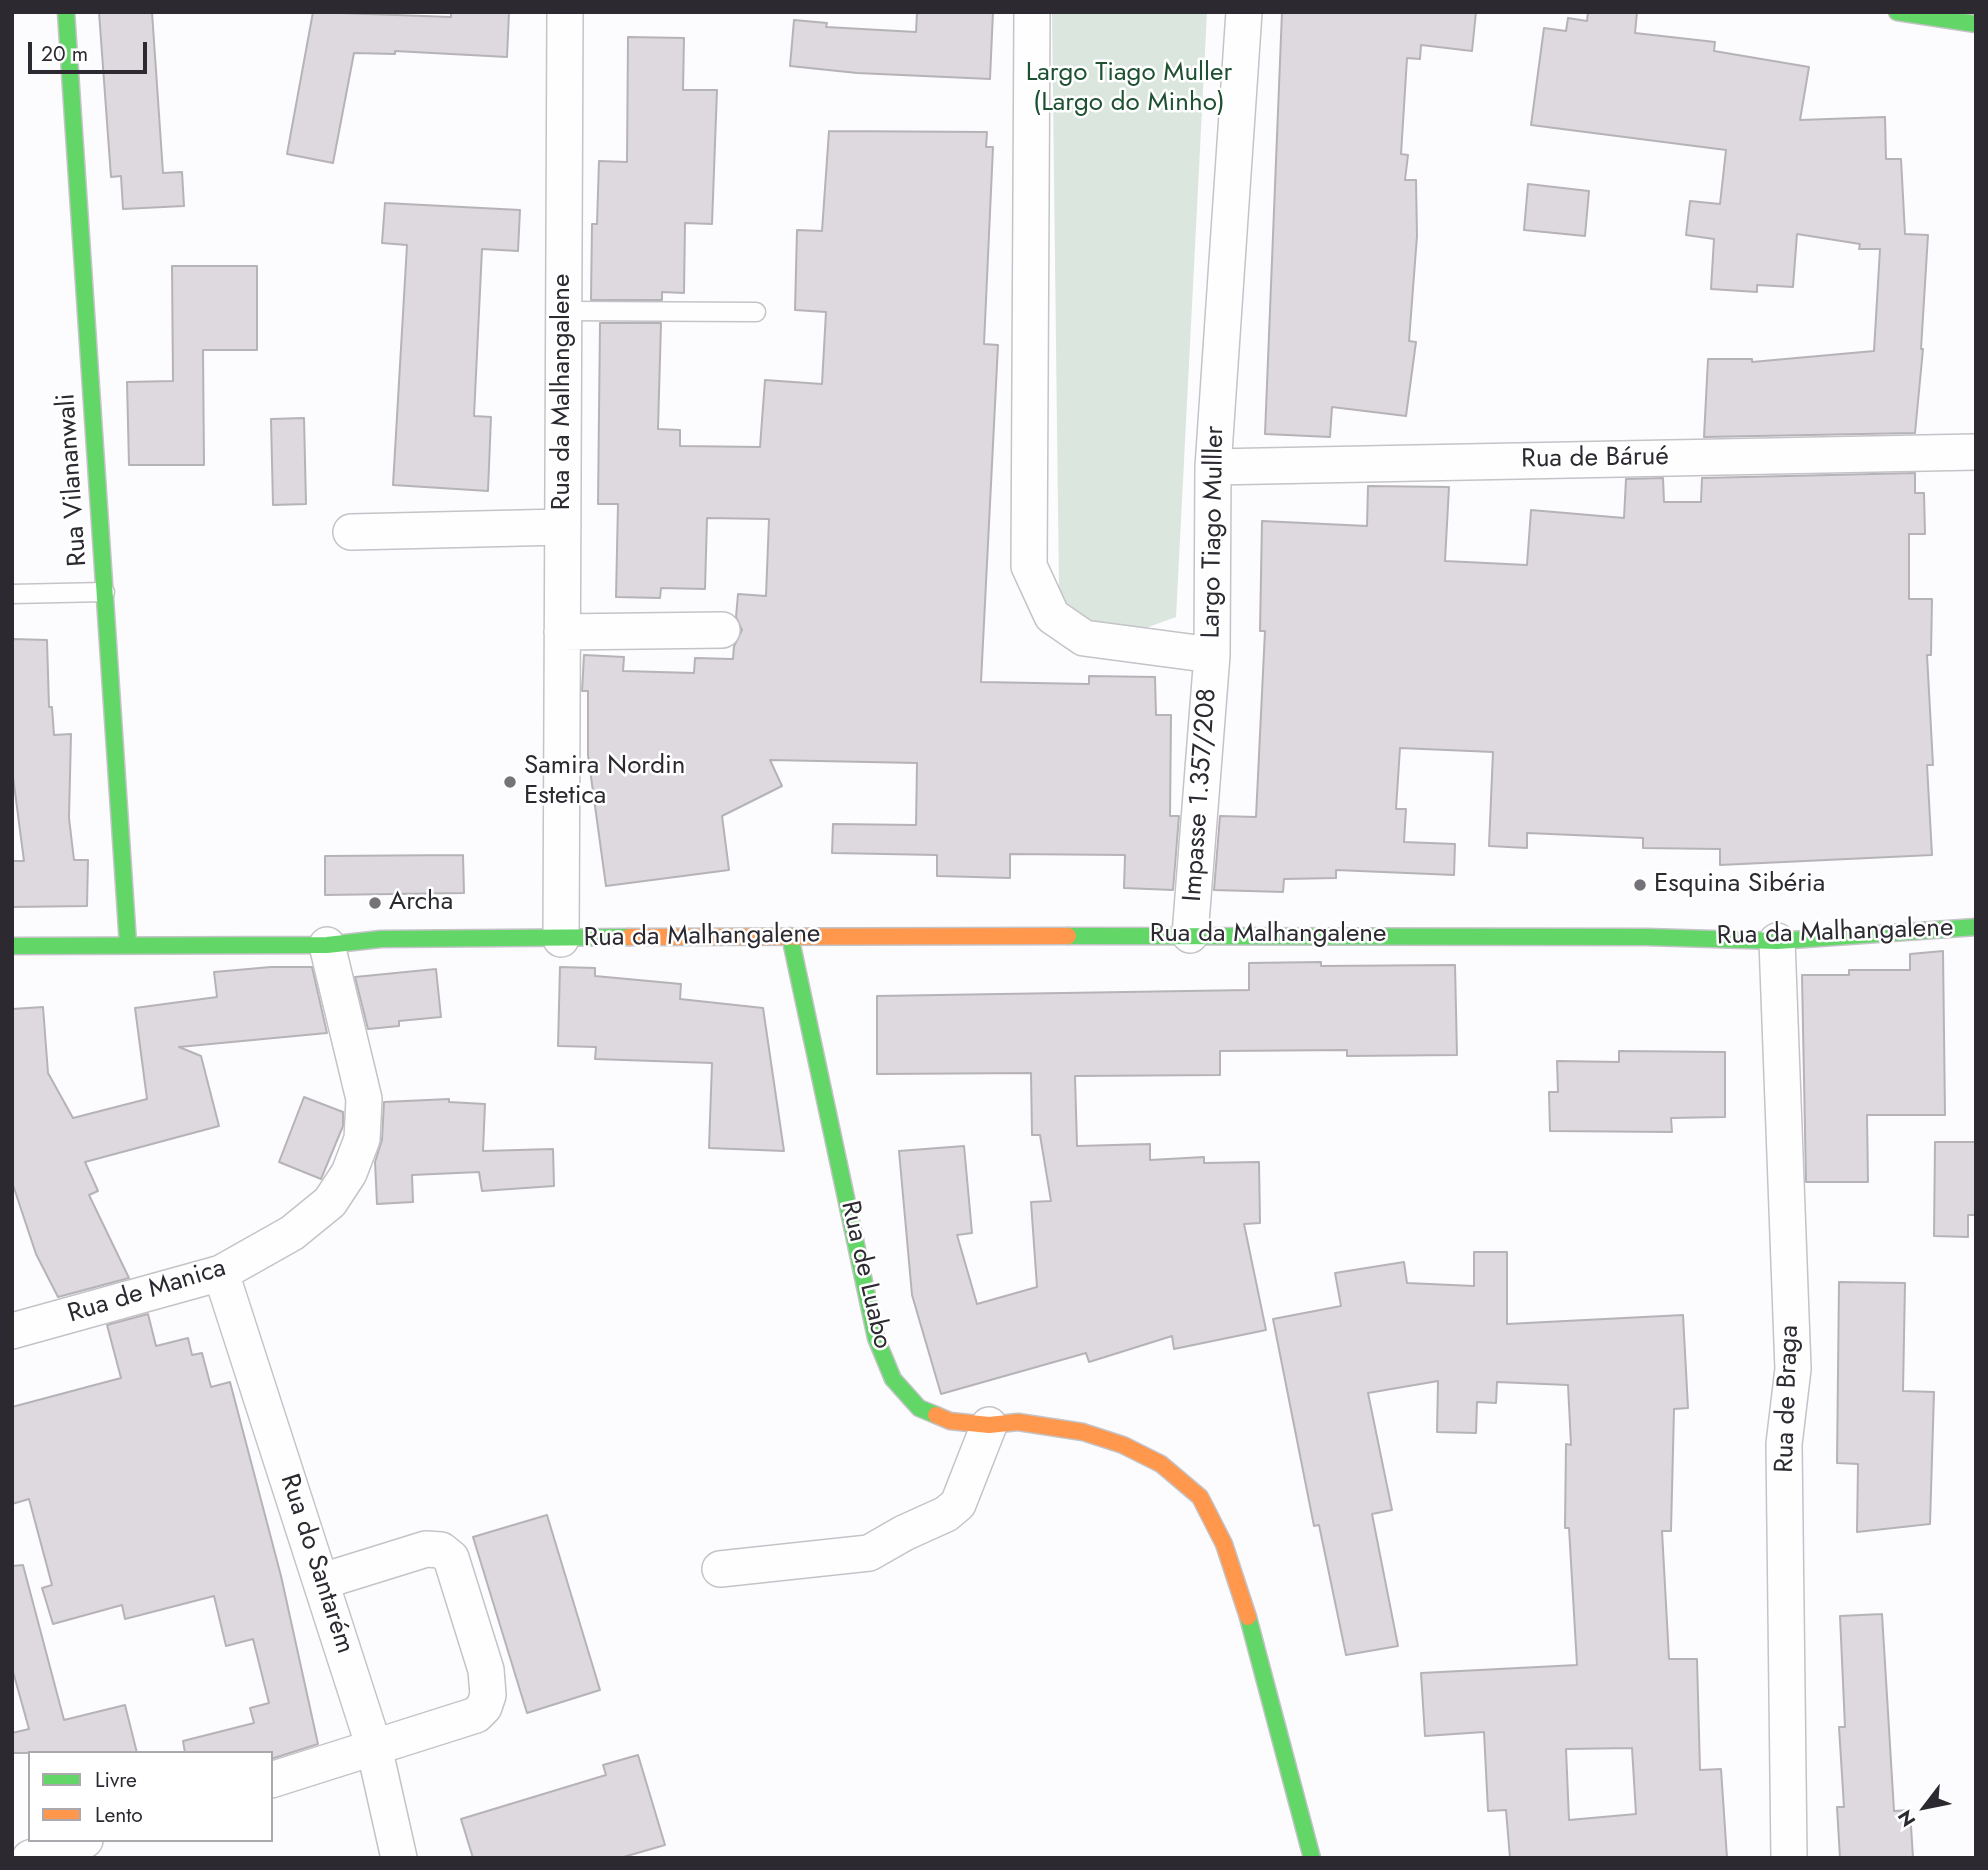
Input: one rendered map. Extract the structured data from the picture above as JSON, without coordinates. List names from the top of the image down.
{
  "streets": {
    "street": [
      "Rua da Malhangalene",
      "Rua de Bárué",
      "Rua Vilananwali",
      "Largo Tiago Mulller",
      "Impasse 1.357/208",
      "Rua de Luabo",
      "Rua de Manica",
      "Rua de Braga",
      "Rua do Santarém"
    ]
  },
  "crossings": [
    ["Rua da Malhangalene", "Rua Vilananwali"],
    ["Rua da Malhangalene", "Impasse 1.357/208"],
    ["Rua da Malhangalene", "Rua de Luabo"],
    ["Rua da Malhangalene", "Rua de Manica"],
    ["Rua da Malhangalene", "Rua de Braga"],
    ["Rua de Bárué", "Largo Tiago Mulller"],
    ["Largo Tiago Mulller", "Impasse 1.357/208"],
    ["Rua de Manica", "Rua do Santarém"]
  ],
  "parks": ["Largo Tiago Muller (Largo do Minho)"],
  "places": ["Samira Nordin Estetica", "Esquina Sibéria", "Archa"],
  "legend": ["Livre", "Lento"],
  "scale_bar": "20 m",
  "north": "bottom left"
}
